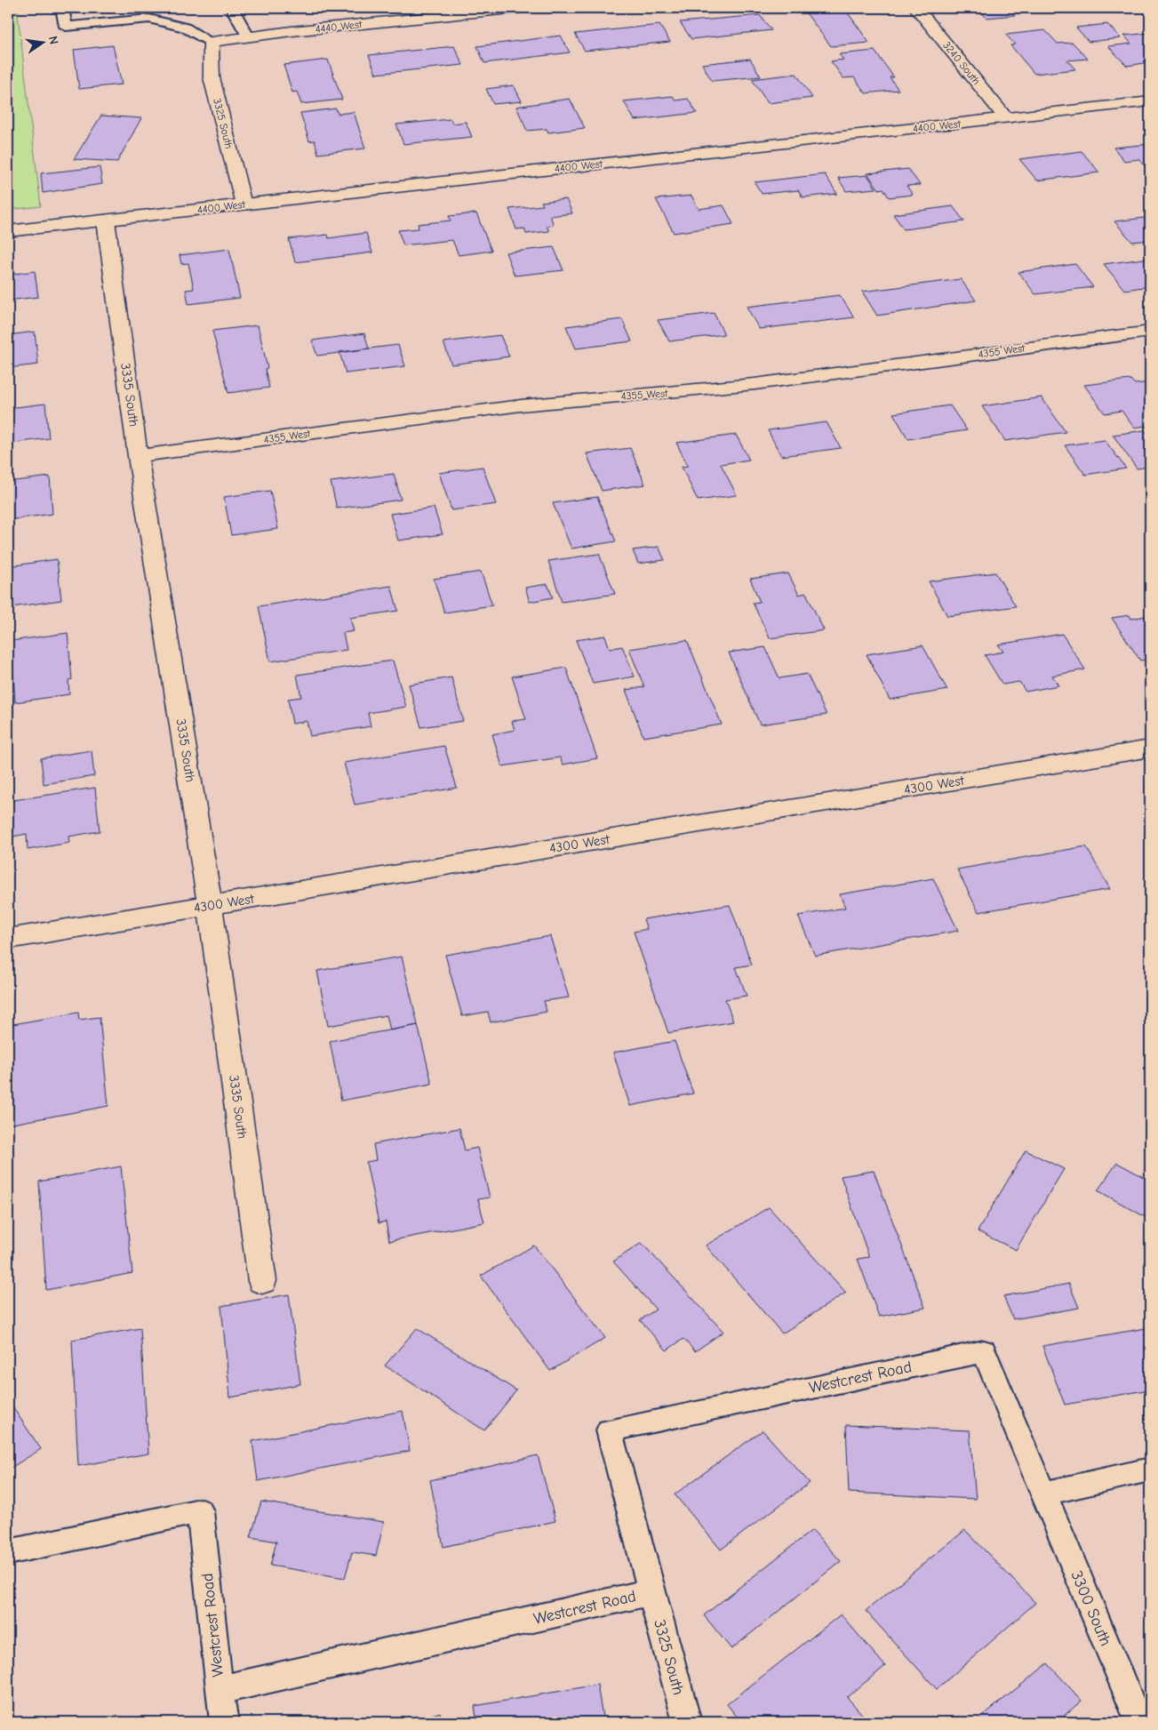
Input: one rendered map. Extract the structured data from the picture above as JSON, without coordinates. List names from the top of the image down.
{
  "streets": {
    "street": [
      "4440 West",
      "3240 South",
      "3325 South",
      "4400 West",
      "4355 West",
      "3335 South",
      "4300 West"
    ],
    "lane": ["Westcrest Road", "3300 South"]
  },
  "crossings": [
    ["4440 West", "3325 South"],
    ["3240 South", "4400 West"],
    ["3325 South", "4400 West"],
    ["3325 South", "Westcrest Road"],
    ["4400 West", "3335 South"],
    ["4355 West", "3335 South"],
    ["3335 South", "4300 West"],
    ["Westcrest Road", "3300 South"]
  ],
  "north": "right"
}
